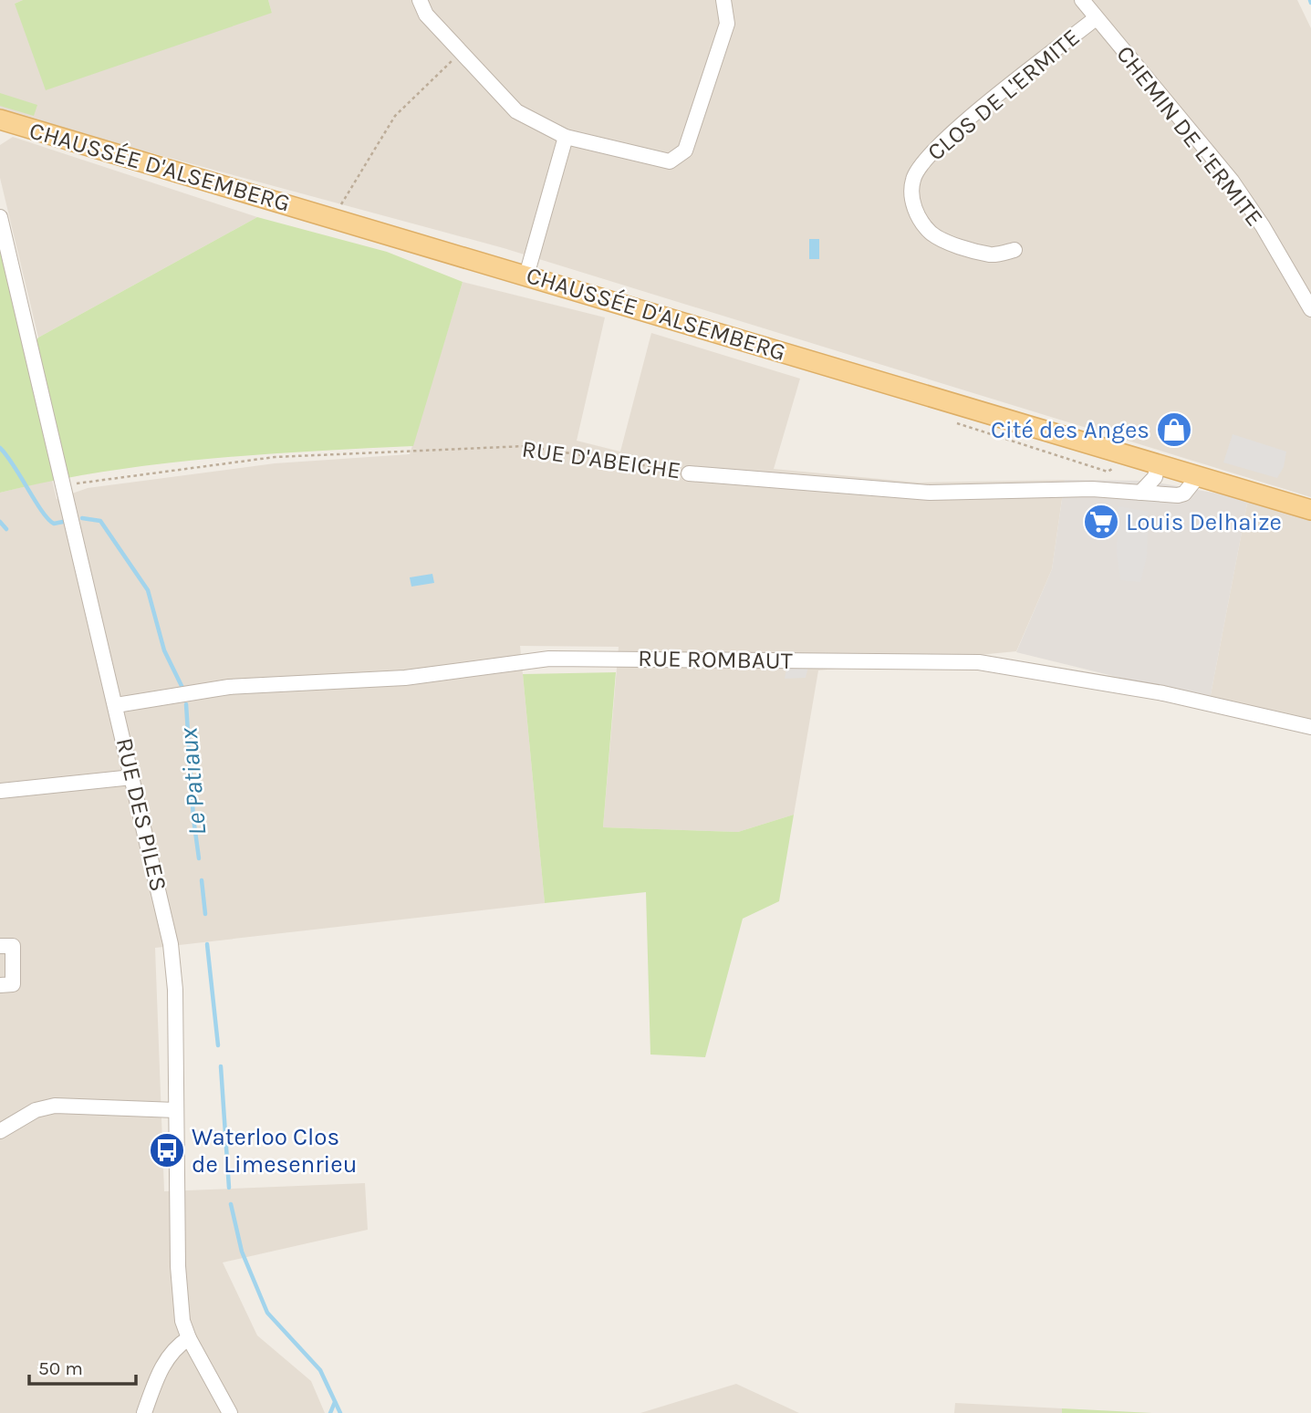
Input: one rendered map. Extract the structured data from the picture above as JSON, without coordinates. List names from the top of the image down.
{
  "streets": {
    "main road": ["CHAUSSÉE D'ALSEMBERG"],
    "street": [
      "CLOS DE L'ERMITE",
      "CHEMIN DE L'ERMITE",
      "RUE D'ABEICHE",
      "RUE ROMBAUT",
      "RUE DES PILES"
    ]
  },
  "crossings": [
    ["CLOS DE L'ERMITE", "CHEMIN DE L'ERMITE"],
    ["CHAUSSÉE D'ALSEMBERG", "RUE D'ABEICHE"],
    ["RUE D'ABEICHE", "RUE DES PILES"],
    ["RUE ROMBAUT", "RUE DES PILES"]
  ],
  "water": ["Le Patiaux"],
  "places": {
    "shop": ["Cité des Anges"],
    "supermarket": ["Louis Delhaize"],
    "bus stop": ["Waterloo Clos de Limesenrieu"]
  },
  "scale_bar": "50 m"
}
